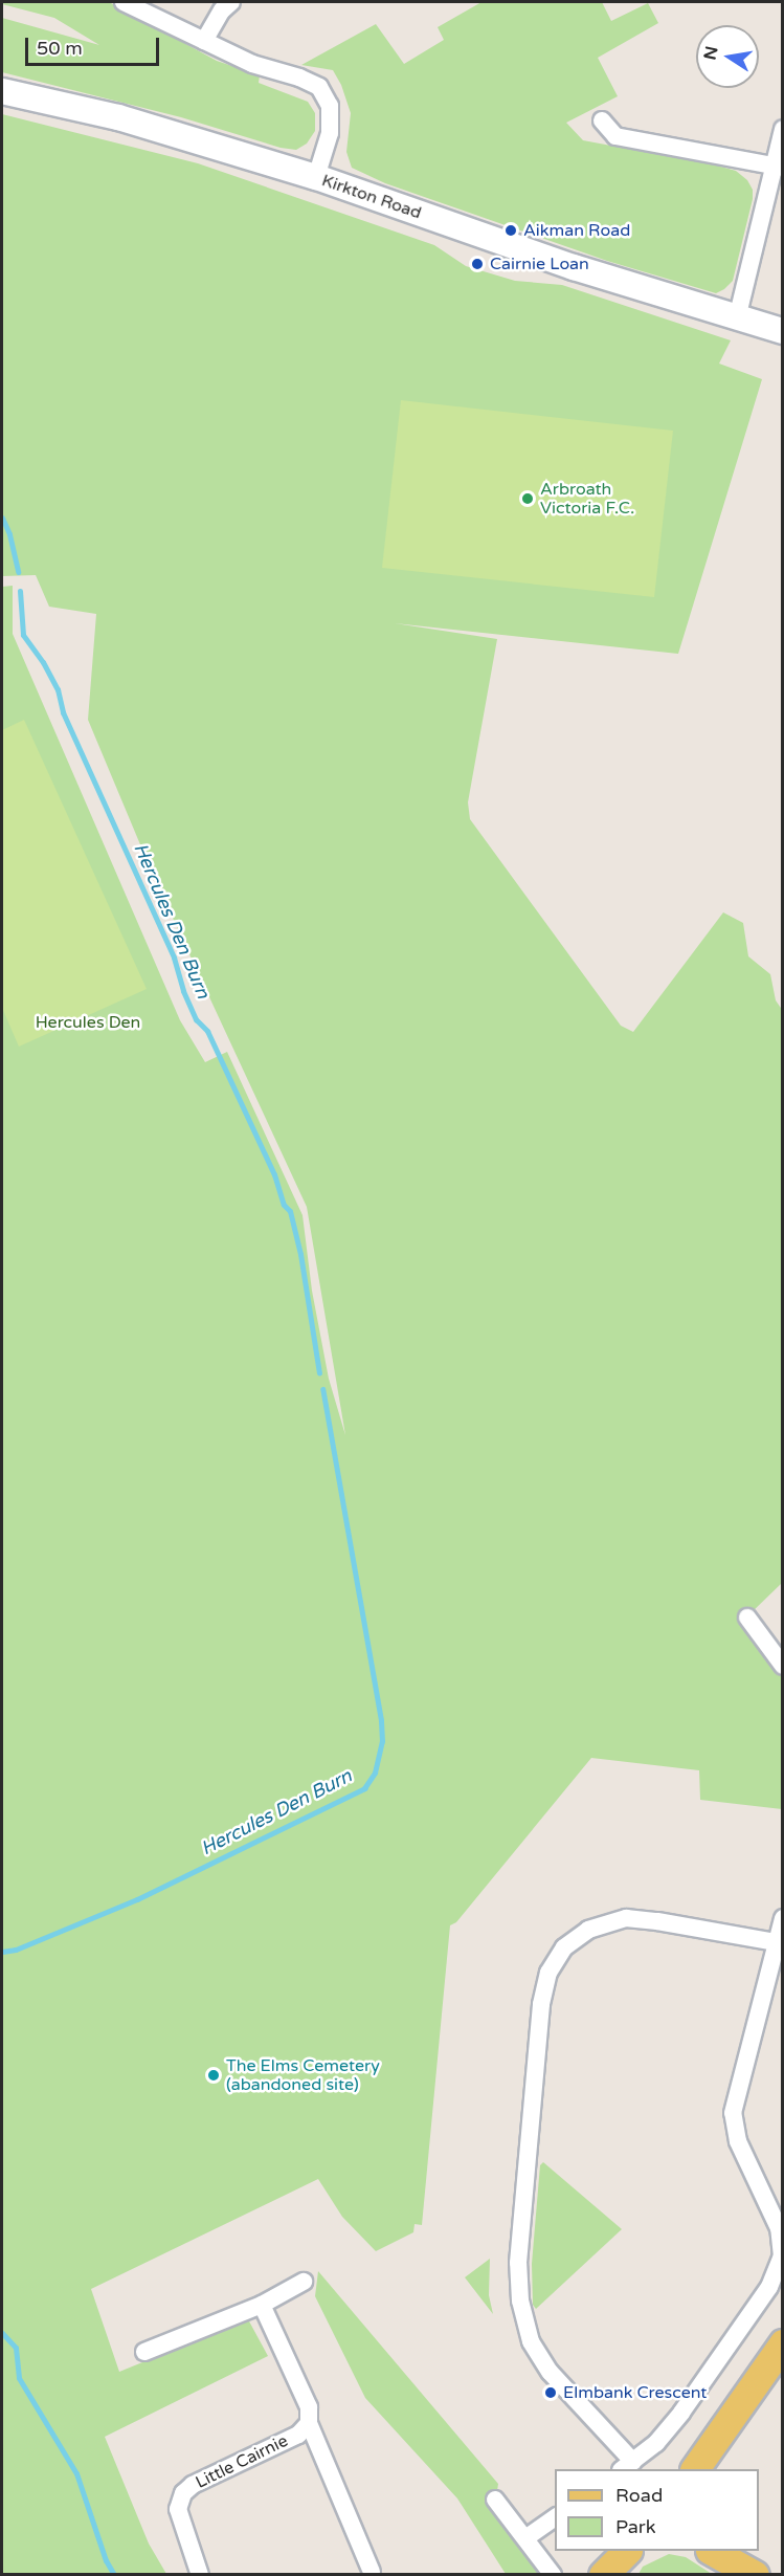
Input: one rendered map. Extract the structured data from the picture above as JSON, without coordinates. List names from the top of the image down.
{
  "streets": {
    "street": ["Kirkton Road", "Little Cairnie"]
  },
  "water": ["Hercules Den Burn"],
  "parks": ["Hercules Den"],
  "places": [
    "Aikman Road",
    "Cairnie Loan",
    "Arbroath Victoria F.C.",
    "The Elms Cemetery (abandoned site)",
    "Elmbank Crescent"
  ],
  "legend": ["Road", "Park"],
  "scale_bar": "50 m",
  "north": "left"
}
